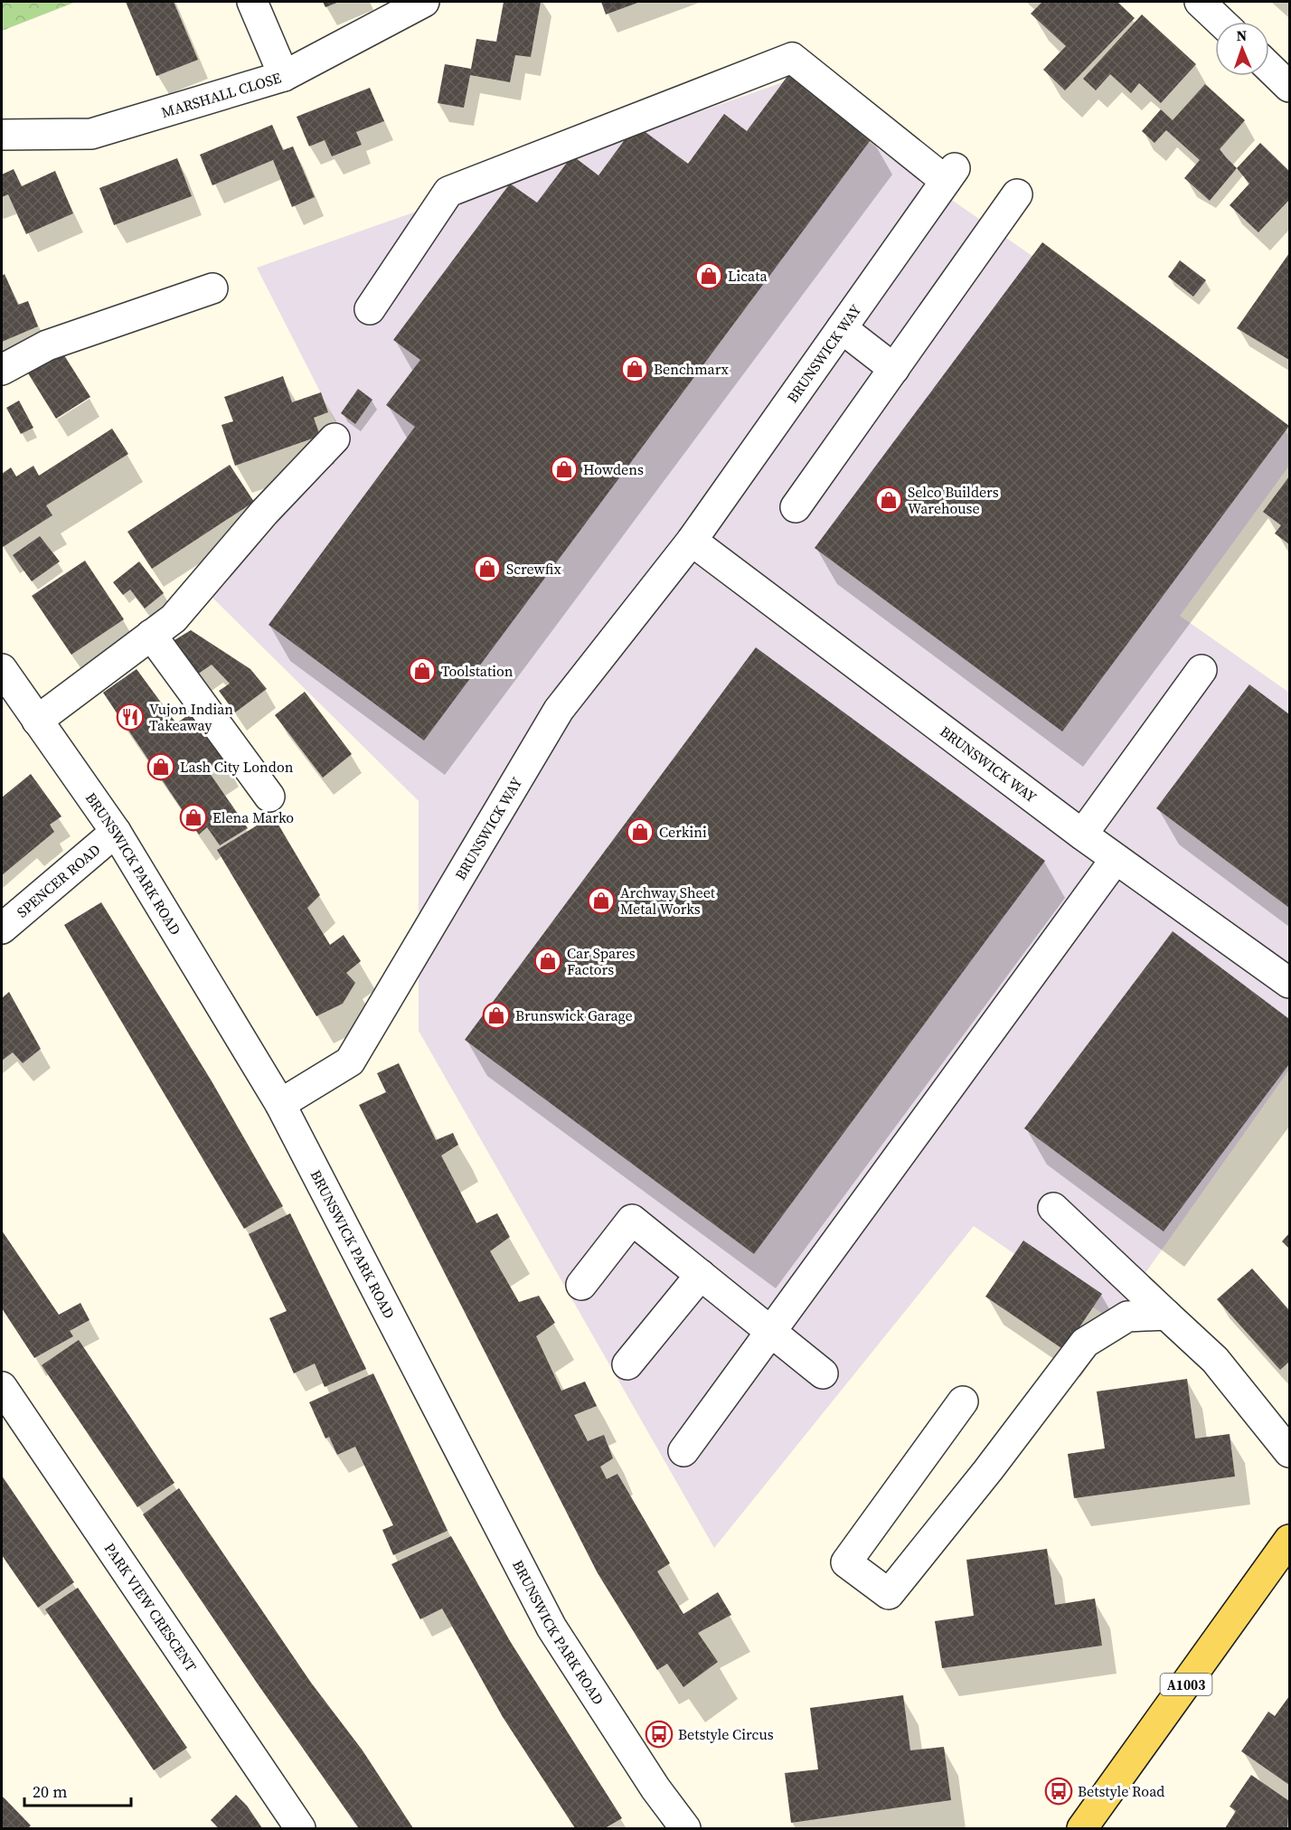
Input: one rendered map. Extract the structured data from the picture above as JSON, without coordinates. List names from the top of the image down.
{
  "streets": {
    "main road": ["A1003"],
    "street": [
      "MARSHALL CLOSE",
      "BRUNSWICK WAY",
      "BRUNSWICK PARK ROAD",
      "SPENCER ROAD",
      "PARK VIEW CRESCENT"
    ]
  },
  "crossings": [
    ["BRUNSWICK WAY", "BRUNSWICK PARK ROAD"],
    ["BRUNSWICK PARK ROAD", "SPENCER ROAD"]
  ],
  "places": {
    "shop": [
      "Licata",
      "Benchmarx",
      "Howdens",
      "Selco Builders Warehouse",
      "Screwfix",
      "Toolstation",
      "Lash City London",
      "Elena Marko",
      "Cerkini",
      "Archway Sheet Metal Works",
      "Car Spares Factors",
      "Brunswick Garage"
    ],
    "restaurant": ["Vujon Indian Takeaway"],
    "bus stop": ["Betstyle Circus", "Betstyle Road"]
  },
  "scale_bar": "20 m",
  "north": "top"
}
